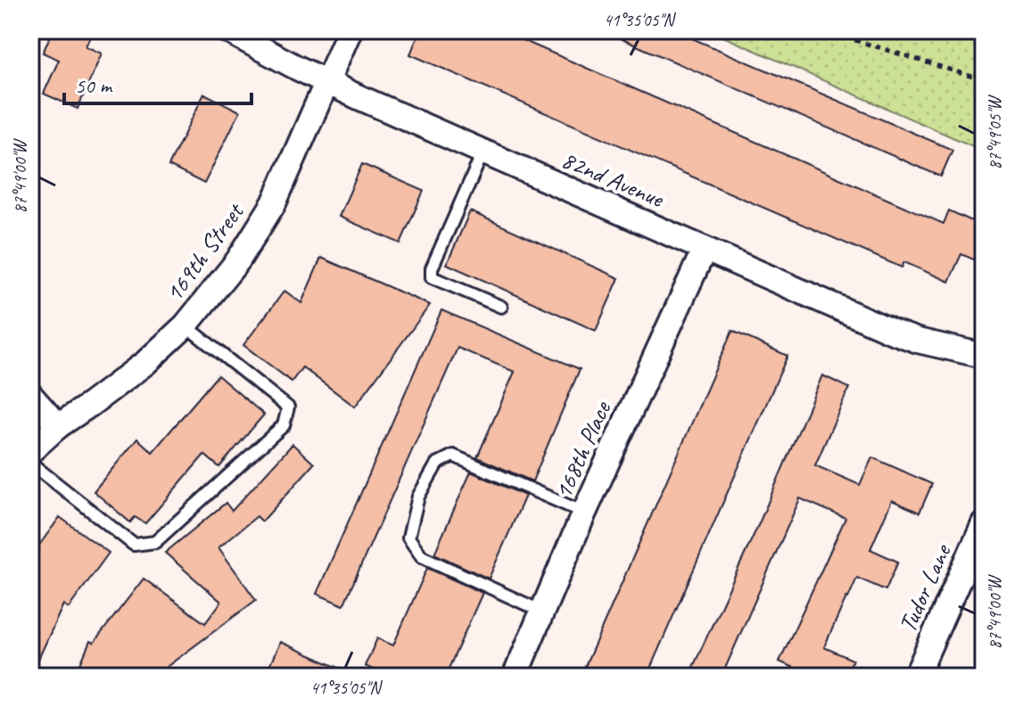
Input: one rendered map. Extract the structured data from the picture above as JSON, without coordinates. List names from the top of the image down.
{
  "streets": {
    "street": [
      "82nd Avenue",
      "169th Street",
      "168th Place",
      "Tudor Lane"
    ]
  },
  "crossings": [
    ["82nd Avenue", "169th Street"],
    ["82nd Avenue", "168th Place"]
  ],
  "scale_bar": "50 m",
  "coordinates": ["41°35'05\"N", "87°49'05\"W", "87°49'00\"W"]
}
